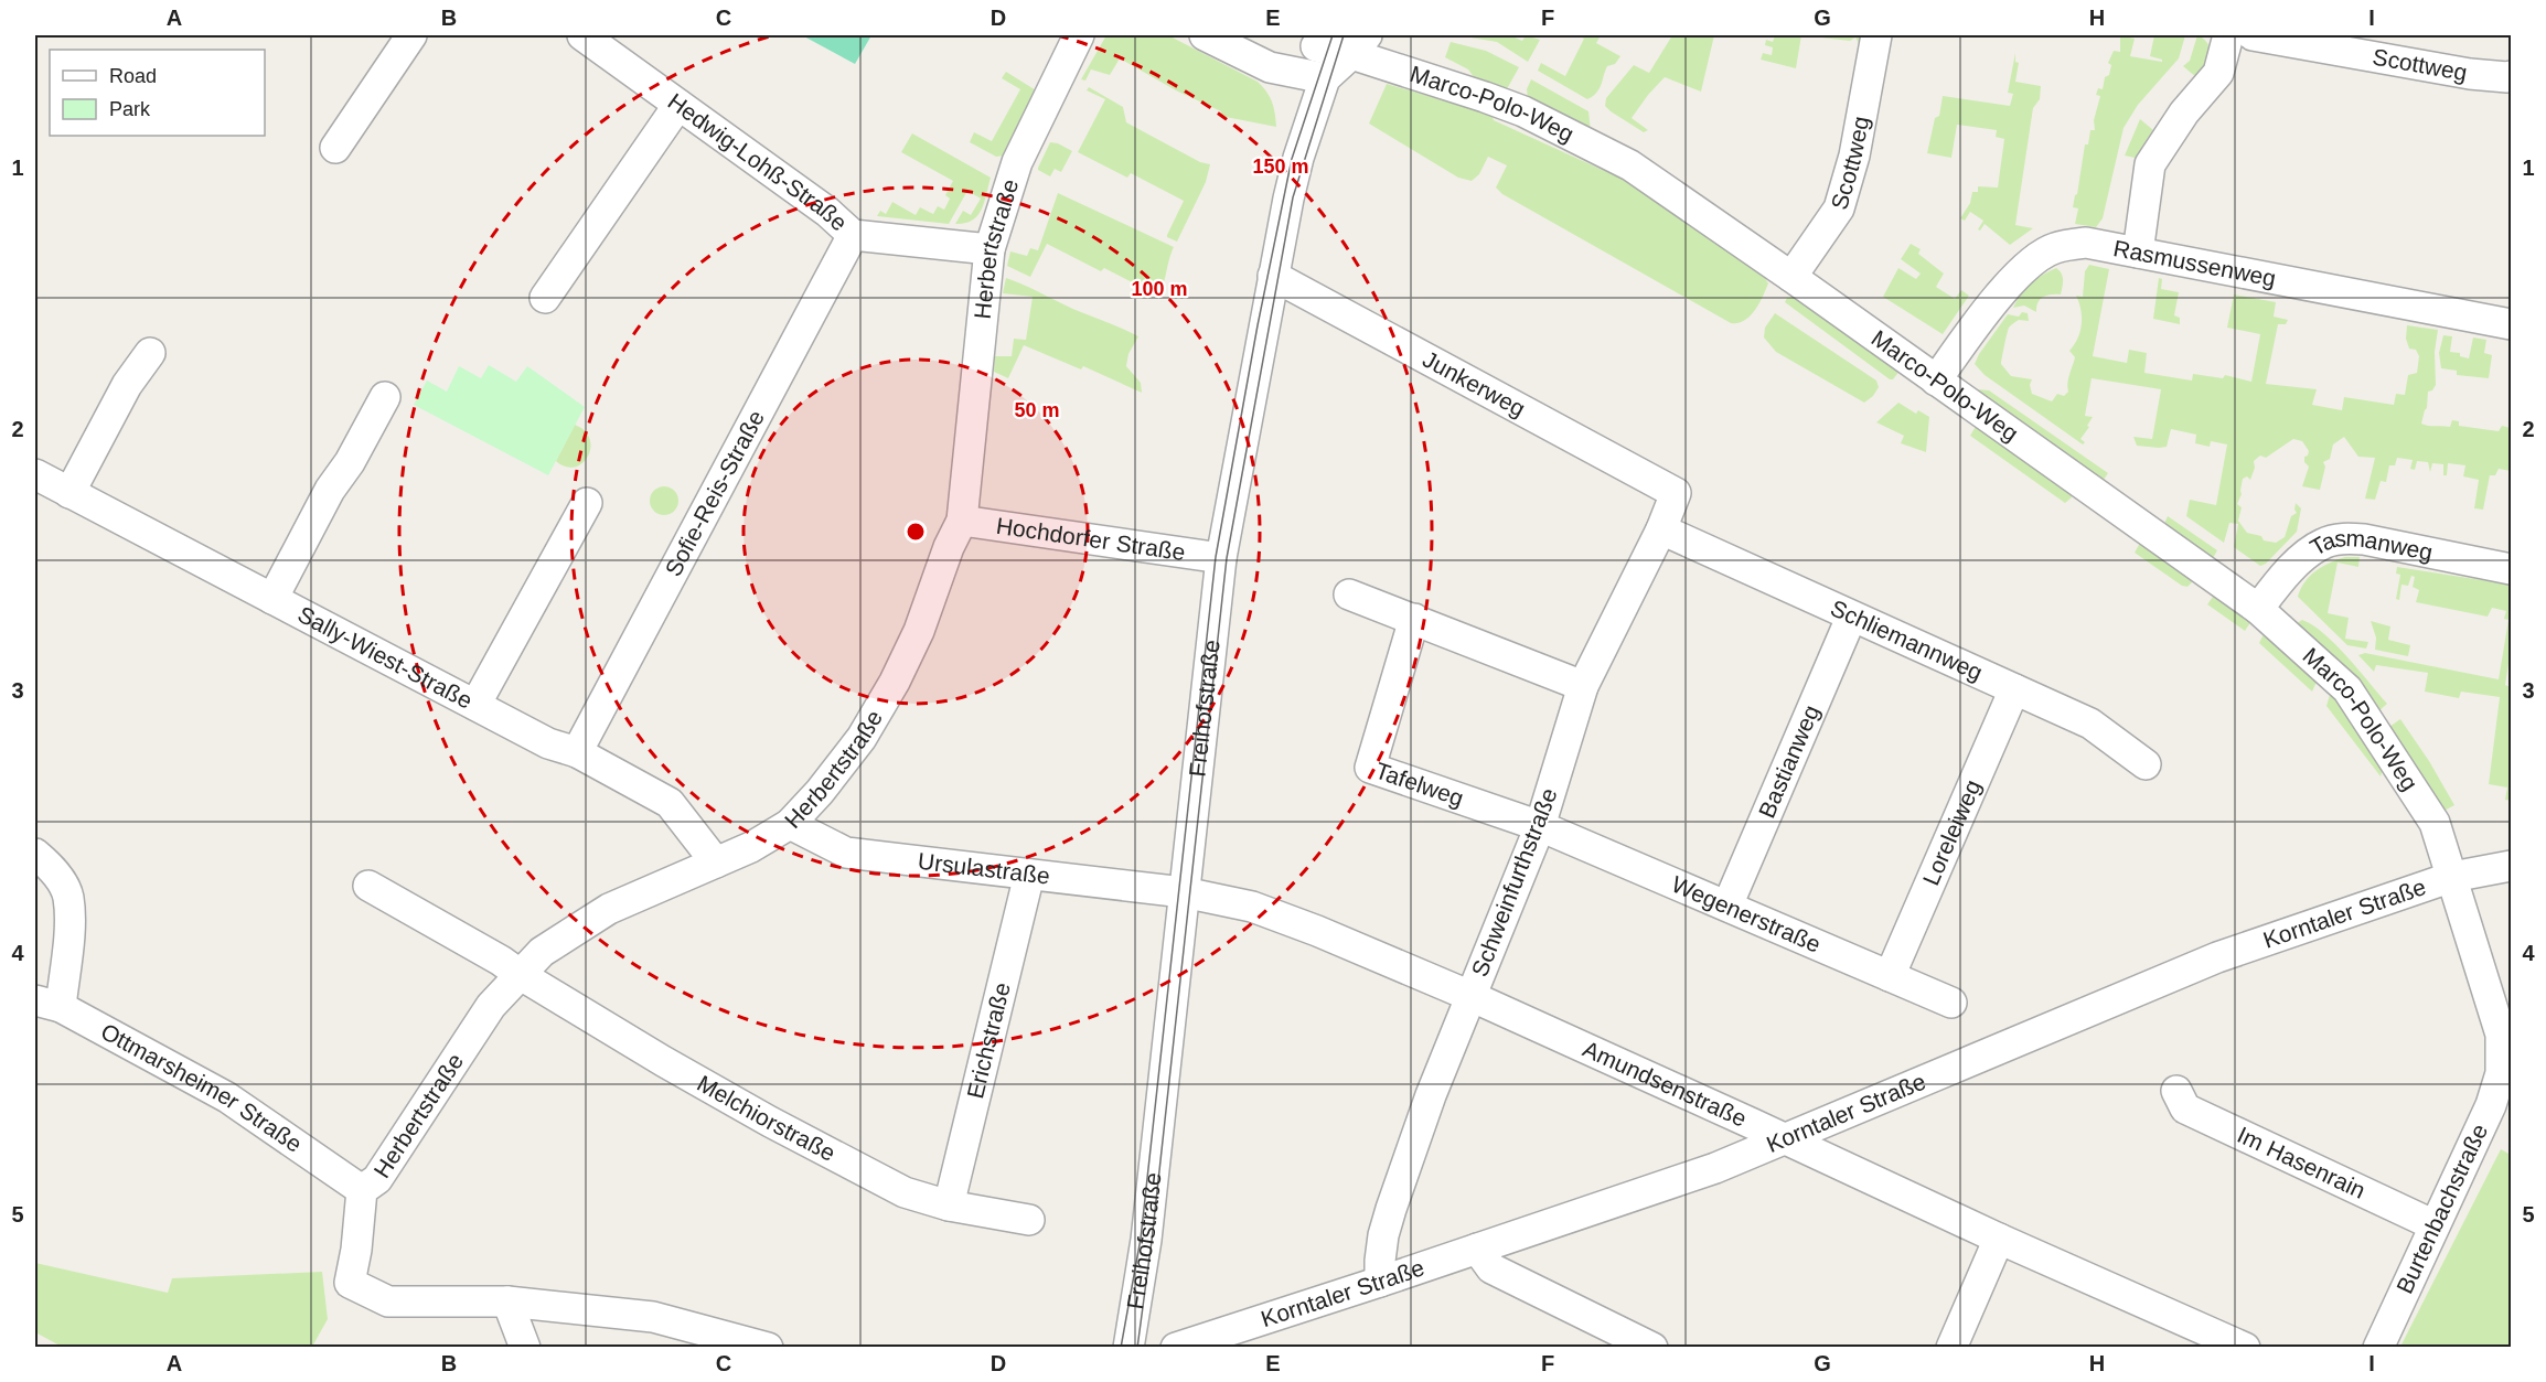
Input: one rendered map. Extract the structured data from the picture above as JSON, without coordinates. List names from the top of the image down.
{
  "streets": {
    "street": [
      "Scottweg",
      "Marco-Polo-Weg",
      "Hedwig-Lohß-Straße",
      "Herbertstraße",
      "Rasmussenweg",
      "Junkerweg",
      "Sofie-Reis-Straße",
      "Hochdorfer Straße",
      "Tasmanweg",
      "Schliemannweg",
      "Sally-Wiest-Straße",
      "Freihofstraße",
      "Bastianweg",
      "Tafelweg",
      "Loreleiweg",
      "Ursulastraße",
      "Schweinfurthstraße",
      "Wegenerstraße",
      "Korntaler Straße",
      "Erichstraße",
      "Amundsenstraße",
      "Ottmarsheimer Straße",
      "Melchiorstraße",
      "Im Hasenrain",
      "Burtenbachstraße"
    ]
  },
  "crossings": [
    ["Scottweg", "Marco-Polo-Weg"],
    ["Marco-Polo-Weg", "Rasmussenweg"],
    ["Marco-Polo-Weg", "Tasmanweg"],
    ["Marco-Polo-Weg", "Korntaler Straße"],
    ["Marco-Polo-Weg", "Burtenbachstraße"],
    ["Hedwig-Lohß-Straße", "Herbertstraße"],
    ["Hedwig-Lohß-Straße", "Sofie-Reis-Straße"],
    ["Herbertstraße", "Hochdorfer Straße"],
    ["Herbertstraße", "Sally-Wiest-Straße"],
    ["Herbertstraße", "Ursulastraße"],
    ["Herbertstraße", "Ottmarsheimer Straße"],
    ["Herbertstraße", "Melchiorstraße"],
    ["Junkerweg", "Freihofstraße"],
    ["Junkerweg", "Schweinfurthstraße"],
    ["Sofie-Reis-Straße", "Sally-Wiest-Straße"],
    ["Hochdorfer Straße", "Freihofstraße"],
    ["Schliemannweg", "Bastianweg"],
    ["Schliemannweg", "Loreleiweg"],
    ["Schliemannweg", "Schweinfurthstraße"],
    ["Freihofstraße", "Ursulastraße"],
    ["Freihofstraße", "Amundsenstraße"],
    ["Bastianweg", "Wegenerstraße"],
    ["Tafelweg", "Schweinfurthstraße"],
    ["Tafelweg", "Wegenerstraße"],
    ["Loreleiweg", "Wegenerstraße"],
    ["Ursulastraße", "Erichstraße"],
    ["Ursulastraße", "Amundsenstraße"],
    ["Schweinfurthstraße", "Wegenerstraße"],
    ["Schweinfurthstraße", "Korntaler Straße"],
    ["Schweinfurthstraße", "Amundsenstraße"],
    ["Korntaler Straße", "Amundsenstraße"],
    ["Korntaler Straße", "Burtenbachstraße"],
    ["Erichstraße", "Melchiorstraße"],
    ["Im Hasenrain", "Burtenbachstraße"]
  ],
  "legend": ["Road", "Park"],
  "grid": {
    "columns": [
      "A",
      "B",
      "C",
      "D",
      "E",
      "F",
      "G",
      "H",
      "I"
    ],
    "rows": [
      "1",
      "2",
      "3",
      "4",
      "5"
    ]
  },
  "rings": ["150 m", "100 m", "50 m"]
}
